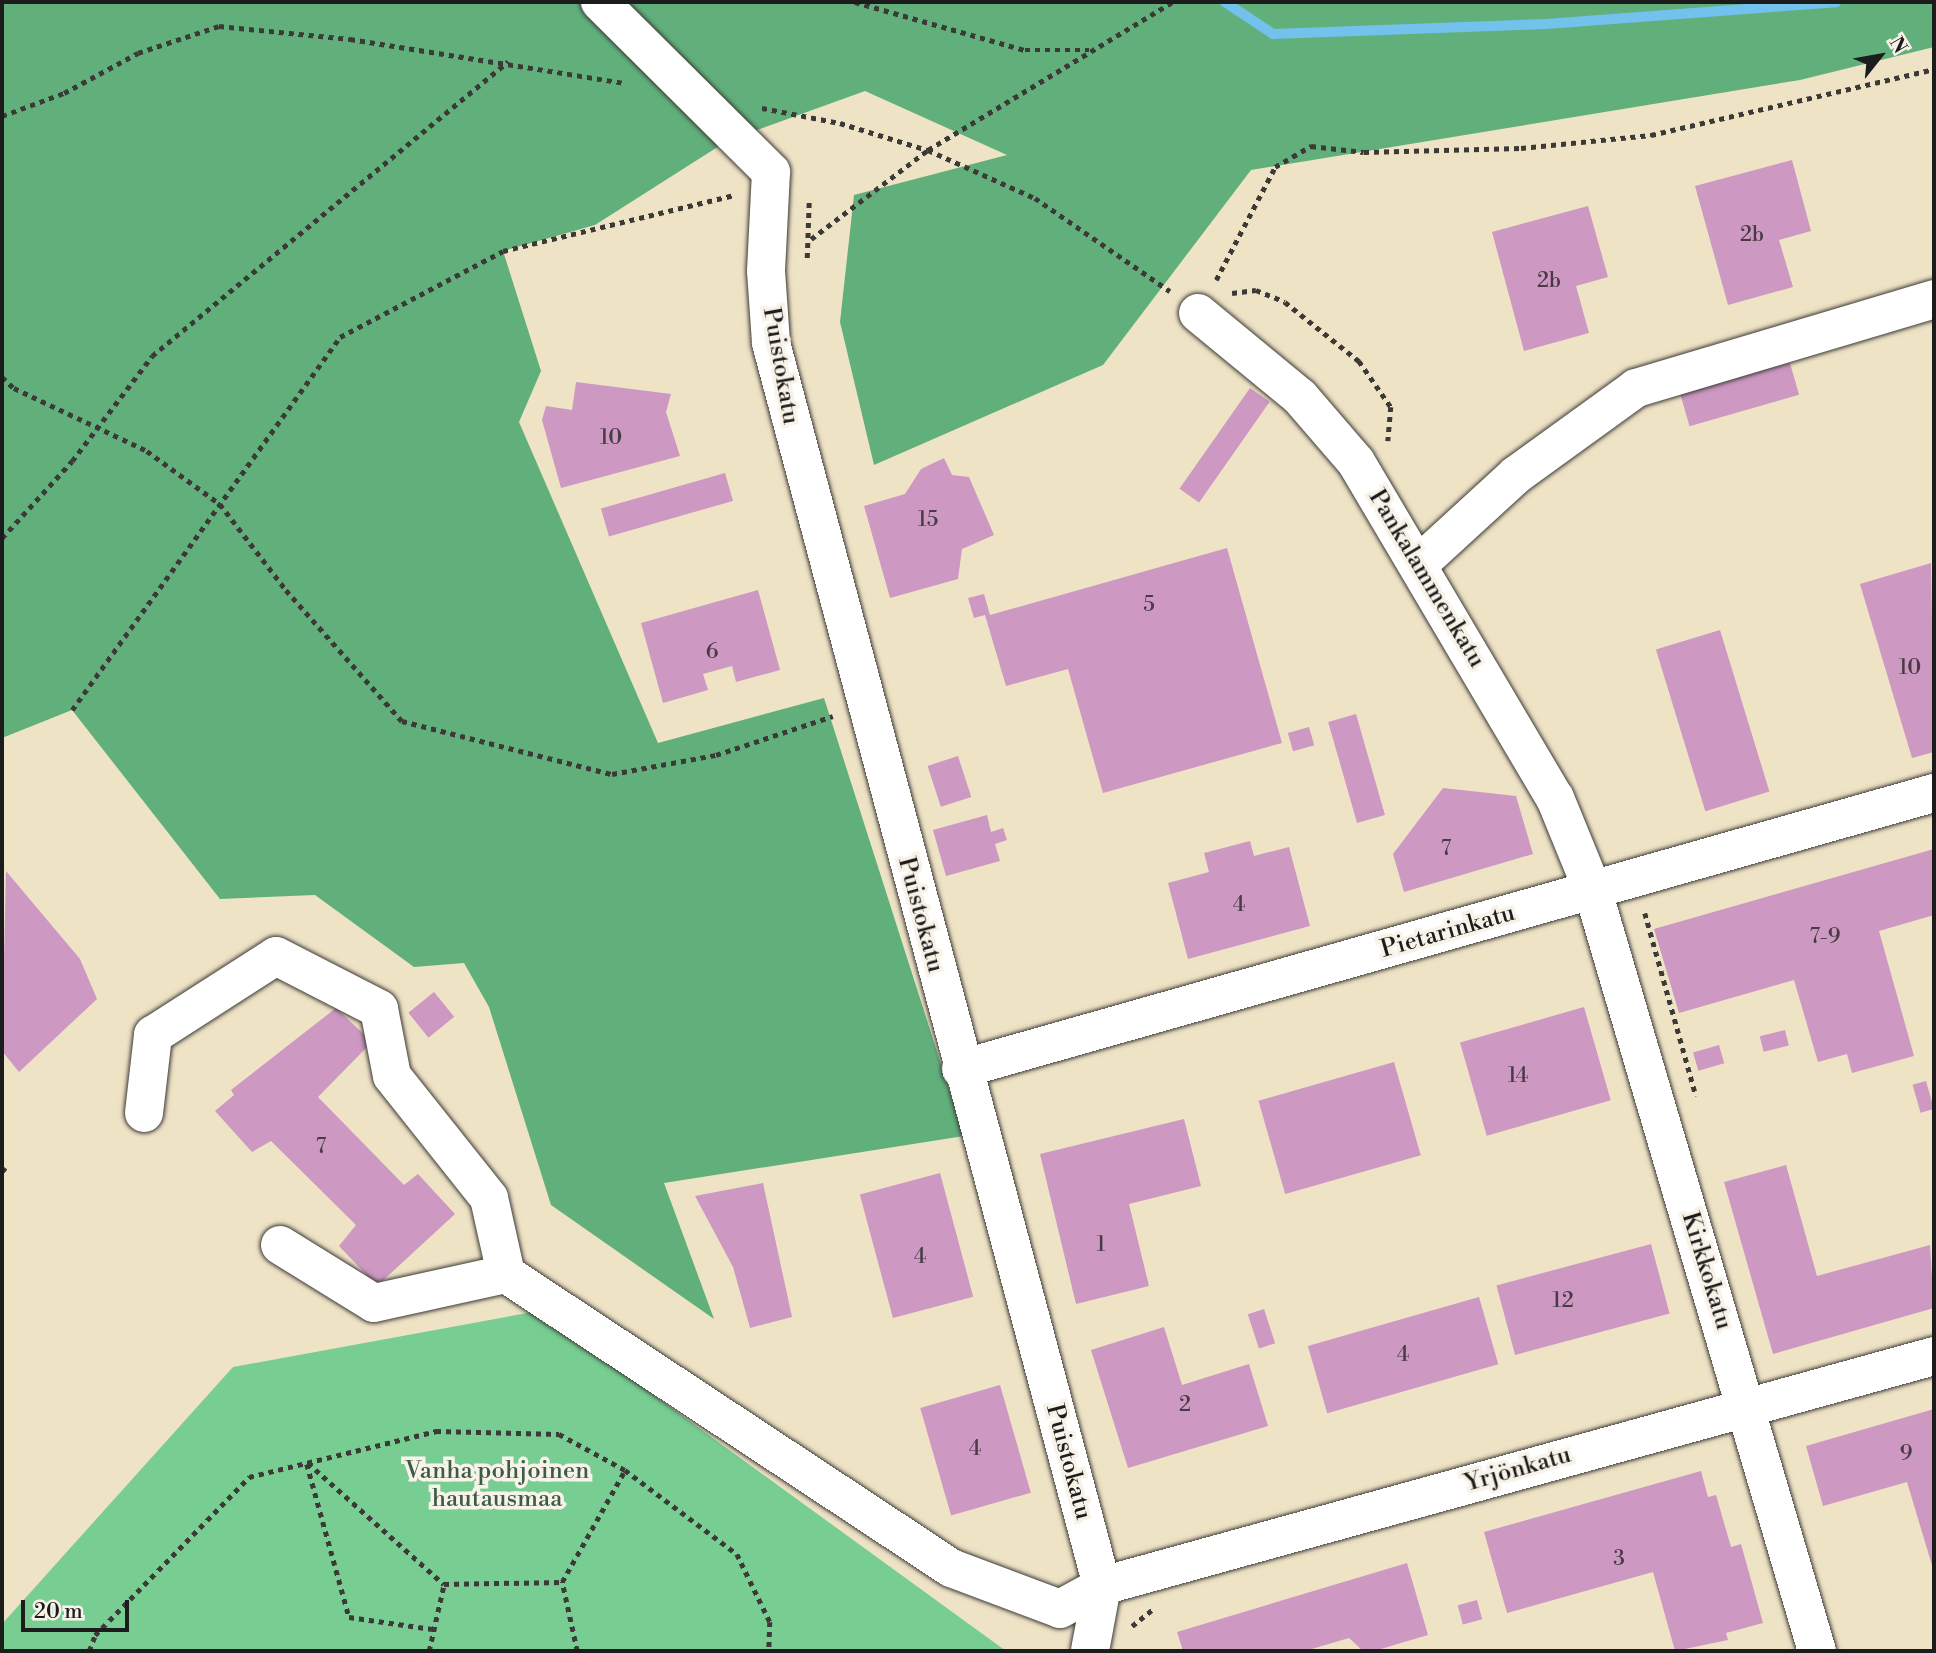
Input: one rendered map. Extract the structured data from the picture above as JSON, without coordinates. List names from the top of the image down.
{
  "streets": {
    "street": [
      "Puistokatu",
      "Pankalammenkatu",
      "Pietarinkatu",
      "Kirkkokatu",
      "Yrjönkatu"
    ]
  },
  "crossings": [
    ["Puistokatu", "Pietarinkatu"],
    ["Puistokatu", "Yrjönkatu"],
    ["Pankalammenkatu", "Pietarinkatu"],
    ["Pankalammenkatu", "Kirkkokatu"],
    ["Pietarinkatu", "Kirkkokatu"],
    ["Kirkkokatu", "Yrjönkatu"]
  ],
  "parks": ["Vanha pohjoinen hautausmaa"],
  "house_numbers": [
    "2b",
    "2b",
    "10",
    "15",
    "5",
    "6",
    "10",
    "7",
    "4",
    "7-9",
    "14",
    "7",
    "1",
    "4",
    "12",
    "4",
    "2",
    "4",
    "9",
    "3"
  ],
  "scale_bar": "20 m",
  "north": "top right"
}
